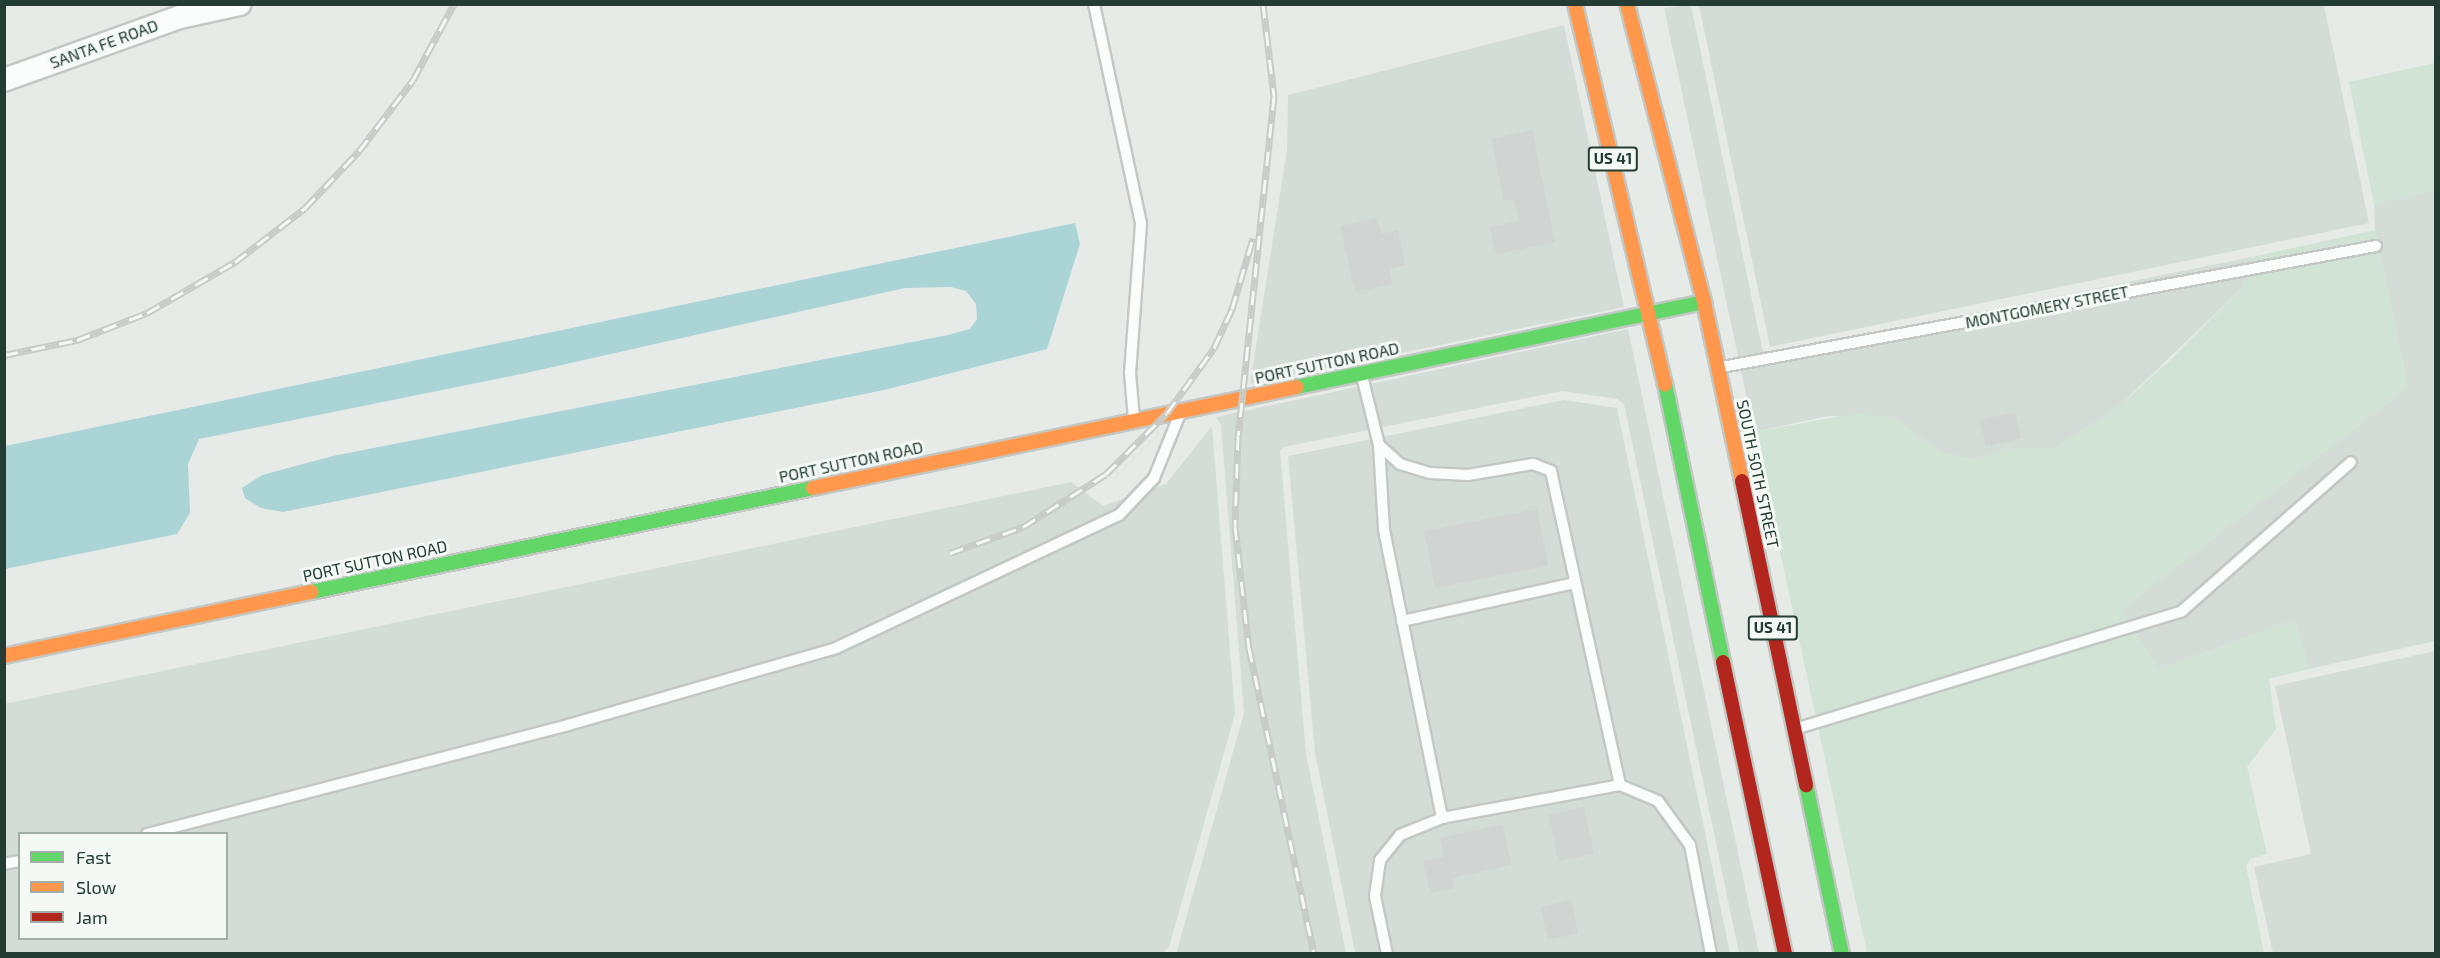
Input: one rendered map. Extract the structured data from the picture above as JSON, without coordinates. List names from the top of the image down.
{
  "streets": {
    "main road": ["US 41", "PORT SUTTON ROAD", "SOUTH 50TH STREET"],
    "street": ["SANTA FE ROAD"],
    "lane": ["MONTGOMERY STREET"]
  },
  "crossings": [
    ["US 41", "PORT SUTTON ROAD"],
    ["MONTGOMERY STREET", "SOUTH 50TH STREET"],
    ["PORT SUTTON ROAD", "SOUTH 50TH STREET"]
  ],
  "legend": ["Fast", "Slow", "Jam"]
}
